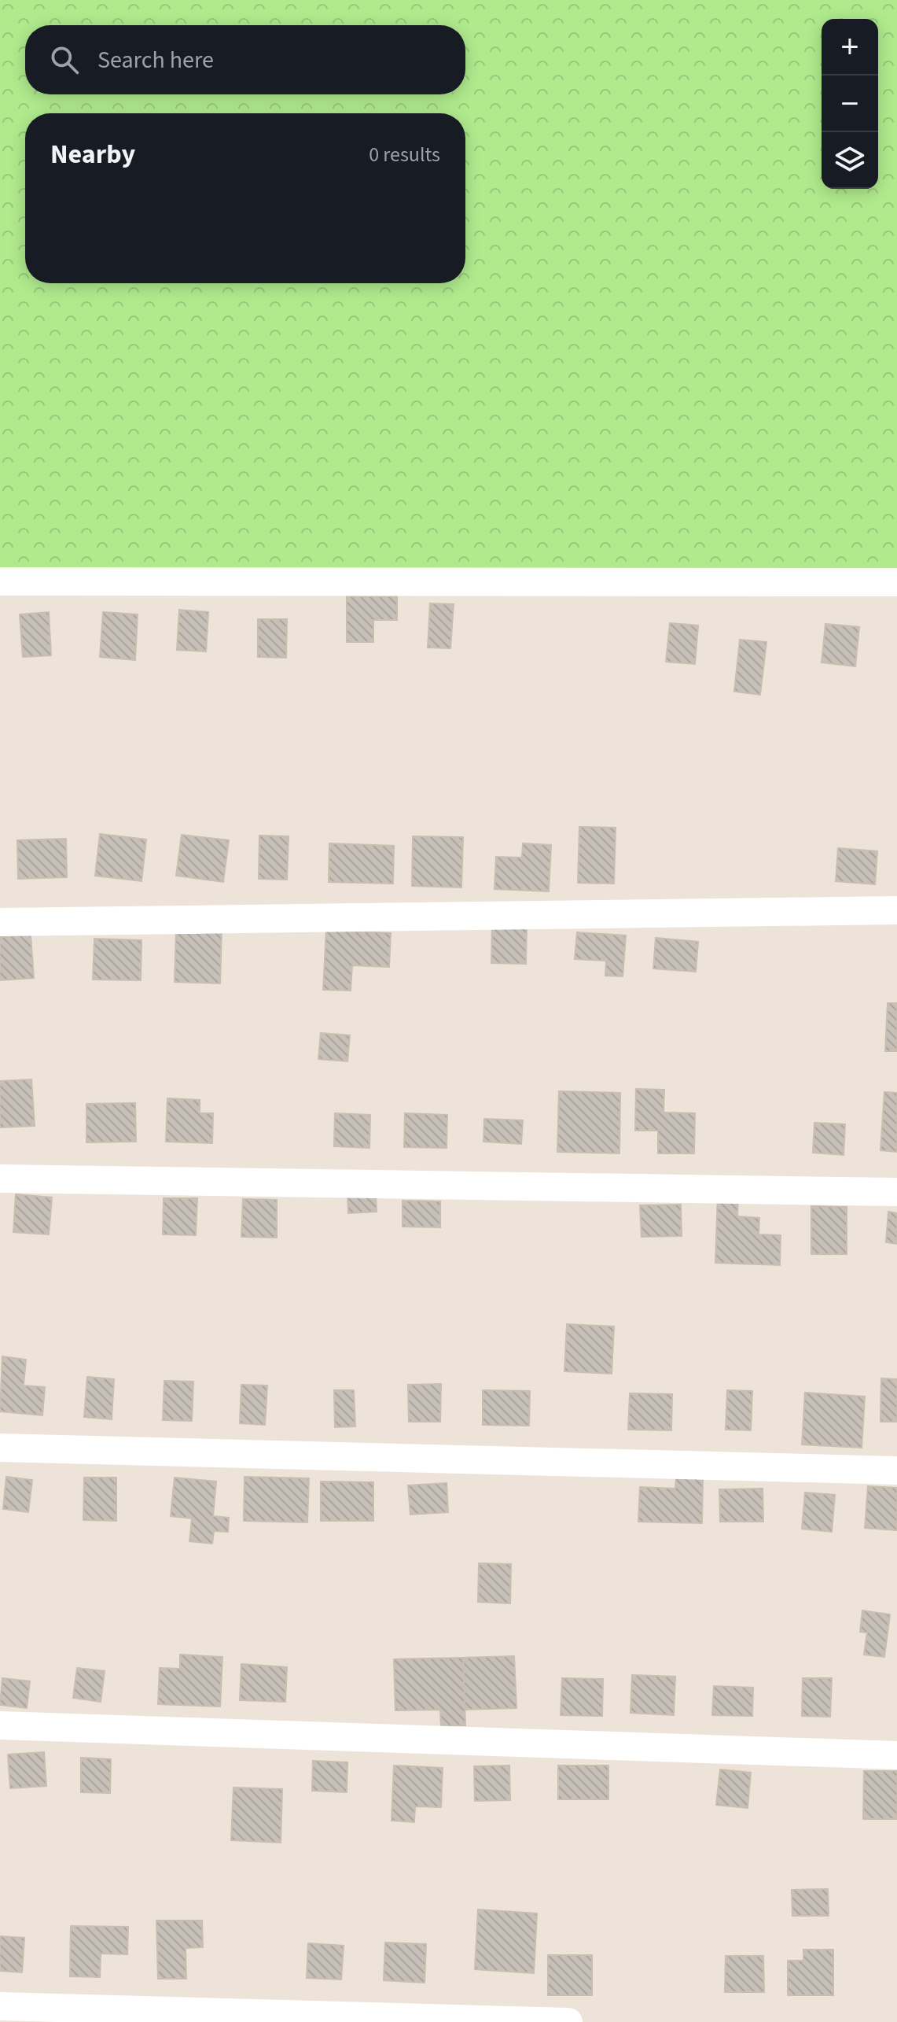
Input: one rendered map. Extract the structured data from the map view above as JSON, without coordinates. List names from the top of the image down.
{
  "page": {
    "map_buttons": ["+", "−"],
    "search": "Search here",
    "heading": ["Nearby", "0 results"]
  }
}
